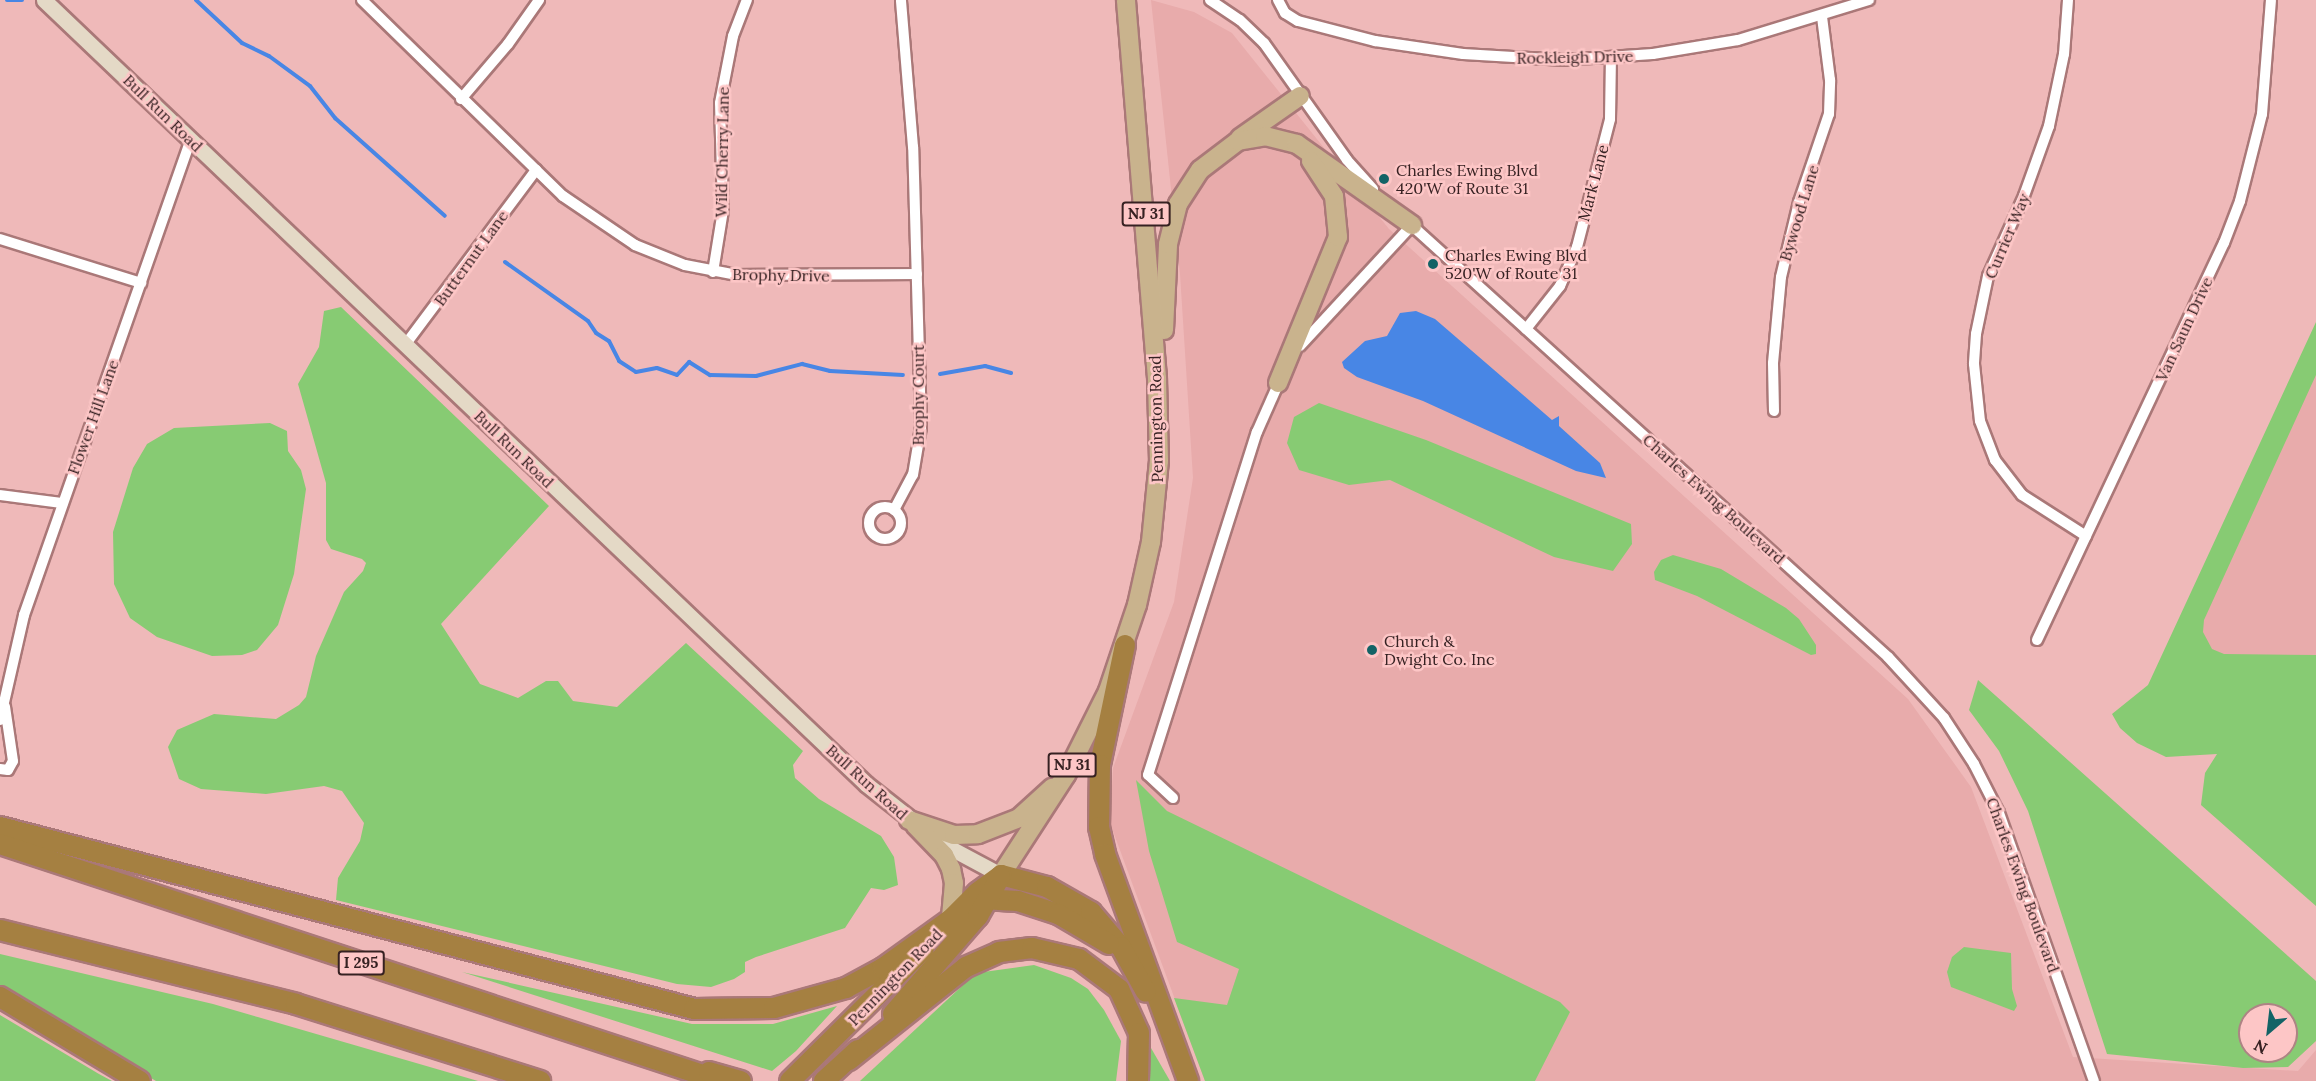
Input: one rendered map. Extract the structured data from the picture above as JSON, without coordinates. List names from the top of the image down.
{
  "streets": {
    "highway": ["NJ 31", "Pennington Road", "I 295"],
    "street": [
      "Rockleigh Drive",
      "Bull Run Road",
      "Wild Cherry Lane",
      "Mark Lane",
      "Bywood Lane",
      "Currier Way",
      "Butternut Lane",
      "Brophy Drive",
      "Van Saun Drive",
      "Brophy Court",
      "Flower Hill Lane",
      "Charles Ewing Boulevard"
    ]
  },
  "crossings": [
    ["Rockleigh Drive", "Mark Lane"],
    ["Rockleigh Drive", "Bywood Lane"],
    ["Bull Run Road", "Butternut Lane"],
    ["Bull Run Road", "Flower Hill Lane"],
    ["Bull Run Road", "Pennington Road"],
    ["Wild Cherry Lane", "Brophy Drive"],
    ["Mark Lane", "Charles Ewing Boulevard"],
    ["Currier Way", "Van Saun Drive"],
    ["Butternut Lane", "Brophy Drive"],
    ["Brophy Drive", "Brophy Court"]
  ],
  "places": ["Charles Ewing Blvd 420'W of Route 31", "Charles Ewing Blvd 520'W of Route 31", "Church & Dwight Co. Inc"],
  "north": "bottom left"
}
